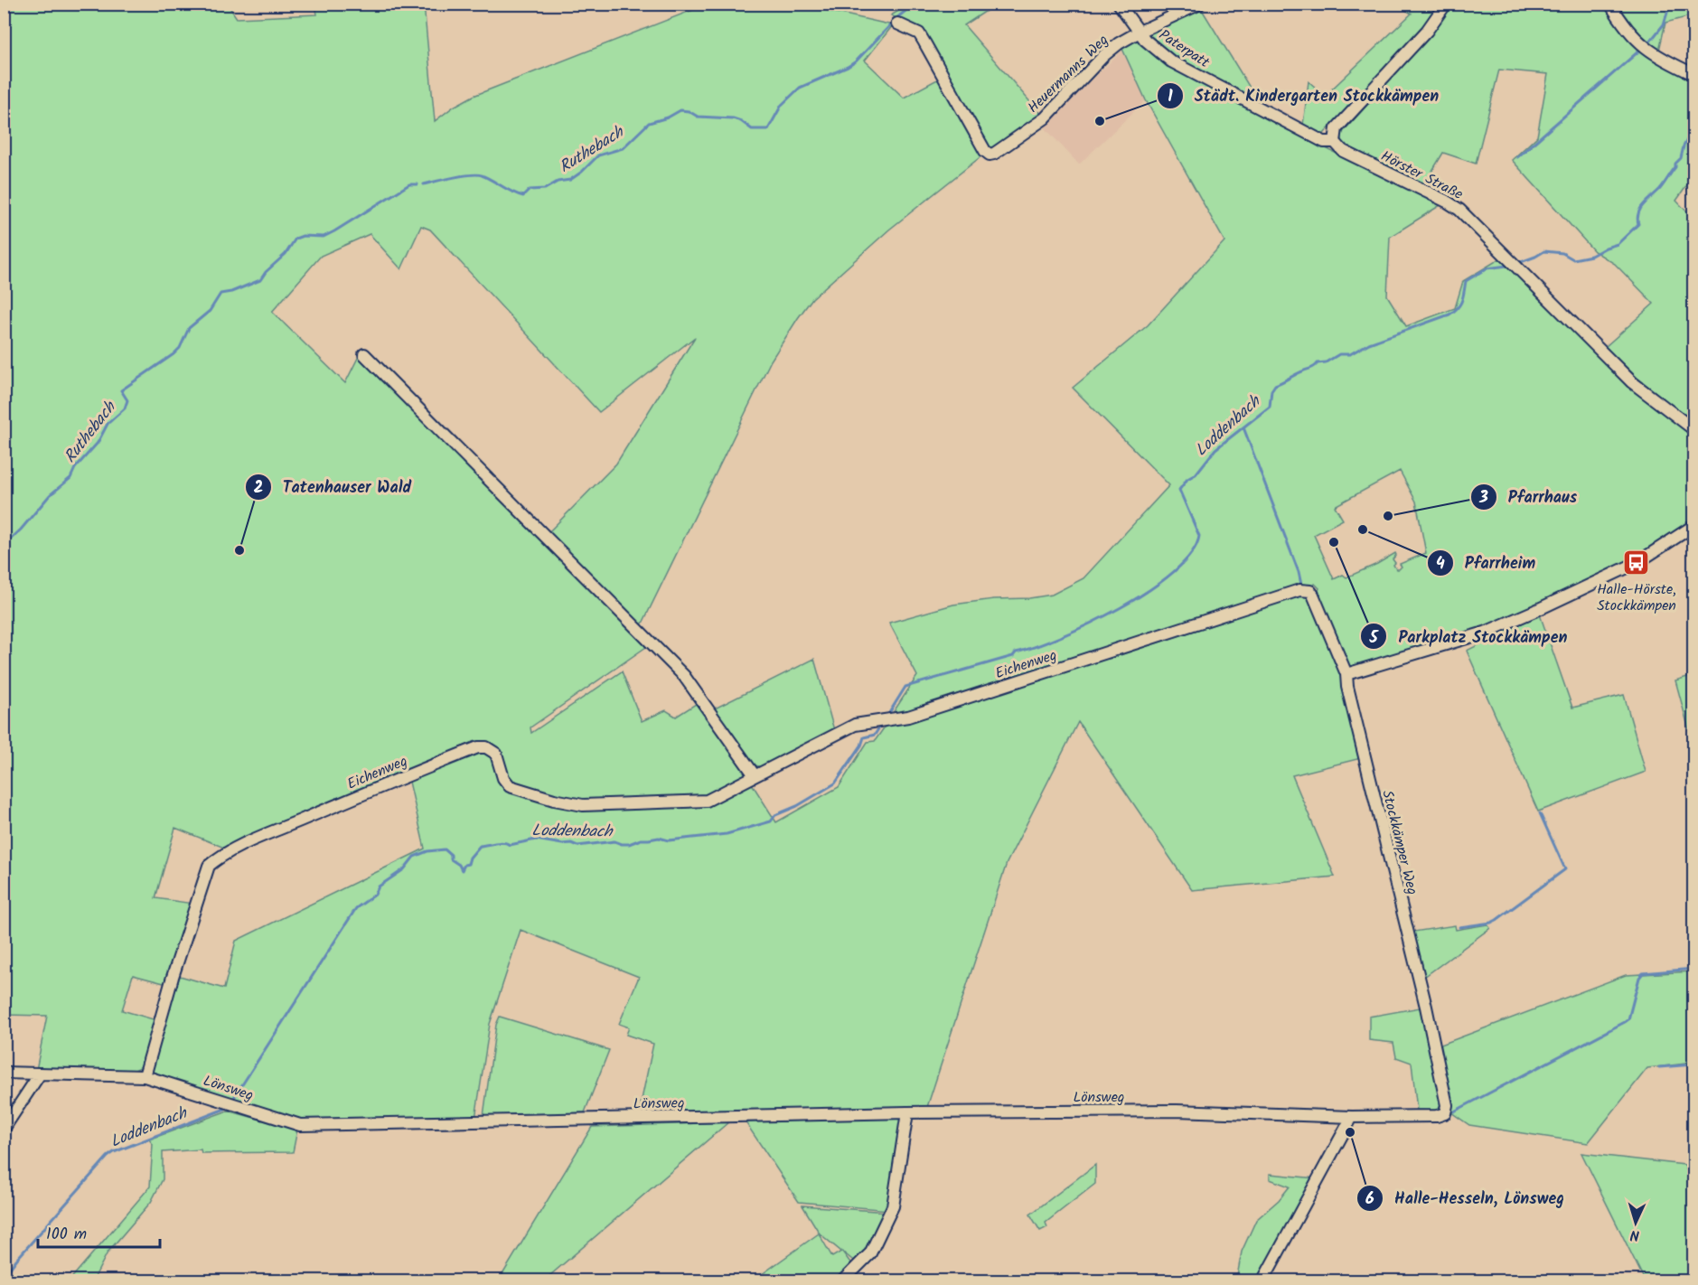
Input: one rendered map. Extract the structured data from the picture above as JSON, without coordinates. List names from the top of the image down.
{
  "streets": {
    "street": [
      "Paterpatt",
      "Heuermanns Weg",
      "Hörster Straße",
      "Eichenweg",
      "Stockkämper Weg",
      "Lönsweg"
    ]
  },
  "crossings": [
    ["Paterpatt", "Heuermanns Weg"],
    ["Paterpatt", "Hörster Straße"],
    ["Eichenweg", "Stockkämper Weg"],
    ["Eichenweg", "Lönsweg"],
    ["Stockkämper Weg", "Lönsweg"]
  ],
  "water": ["Ruthebach", "Loddenbach"],
  "places": {
    "other": [
      "Städt. Kindergarten Stockkämpen",
      "Pfarrhaus",
      "Pfarrheim",
      "Parkplatz Stockkämpen",
      "Tatenhauser Wald",
      "Halle-Hesseln, Lönsweg"
    ],
    "bus stop": ["Halle-Hörste, Stockkämpen"]
  },
  "scale_bar": "100 m",
  "north": "bottom"
}
